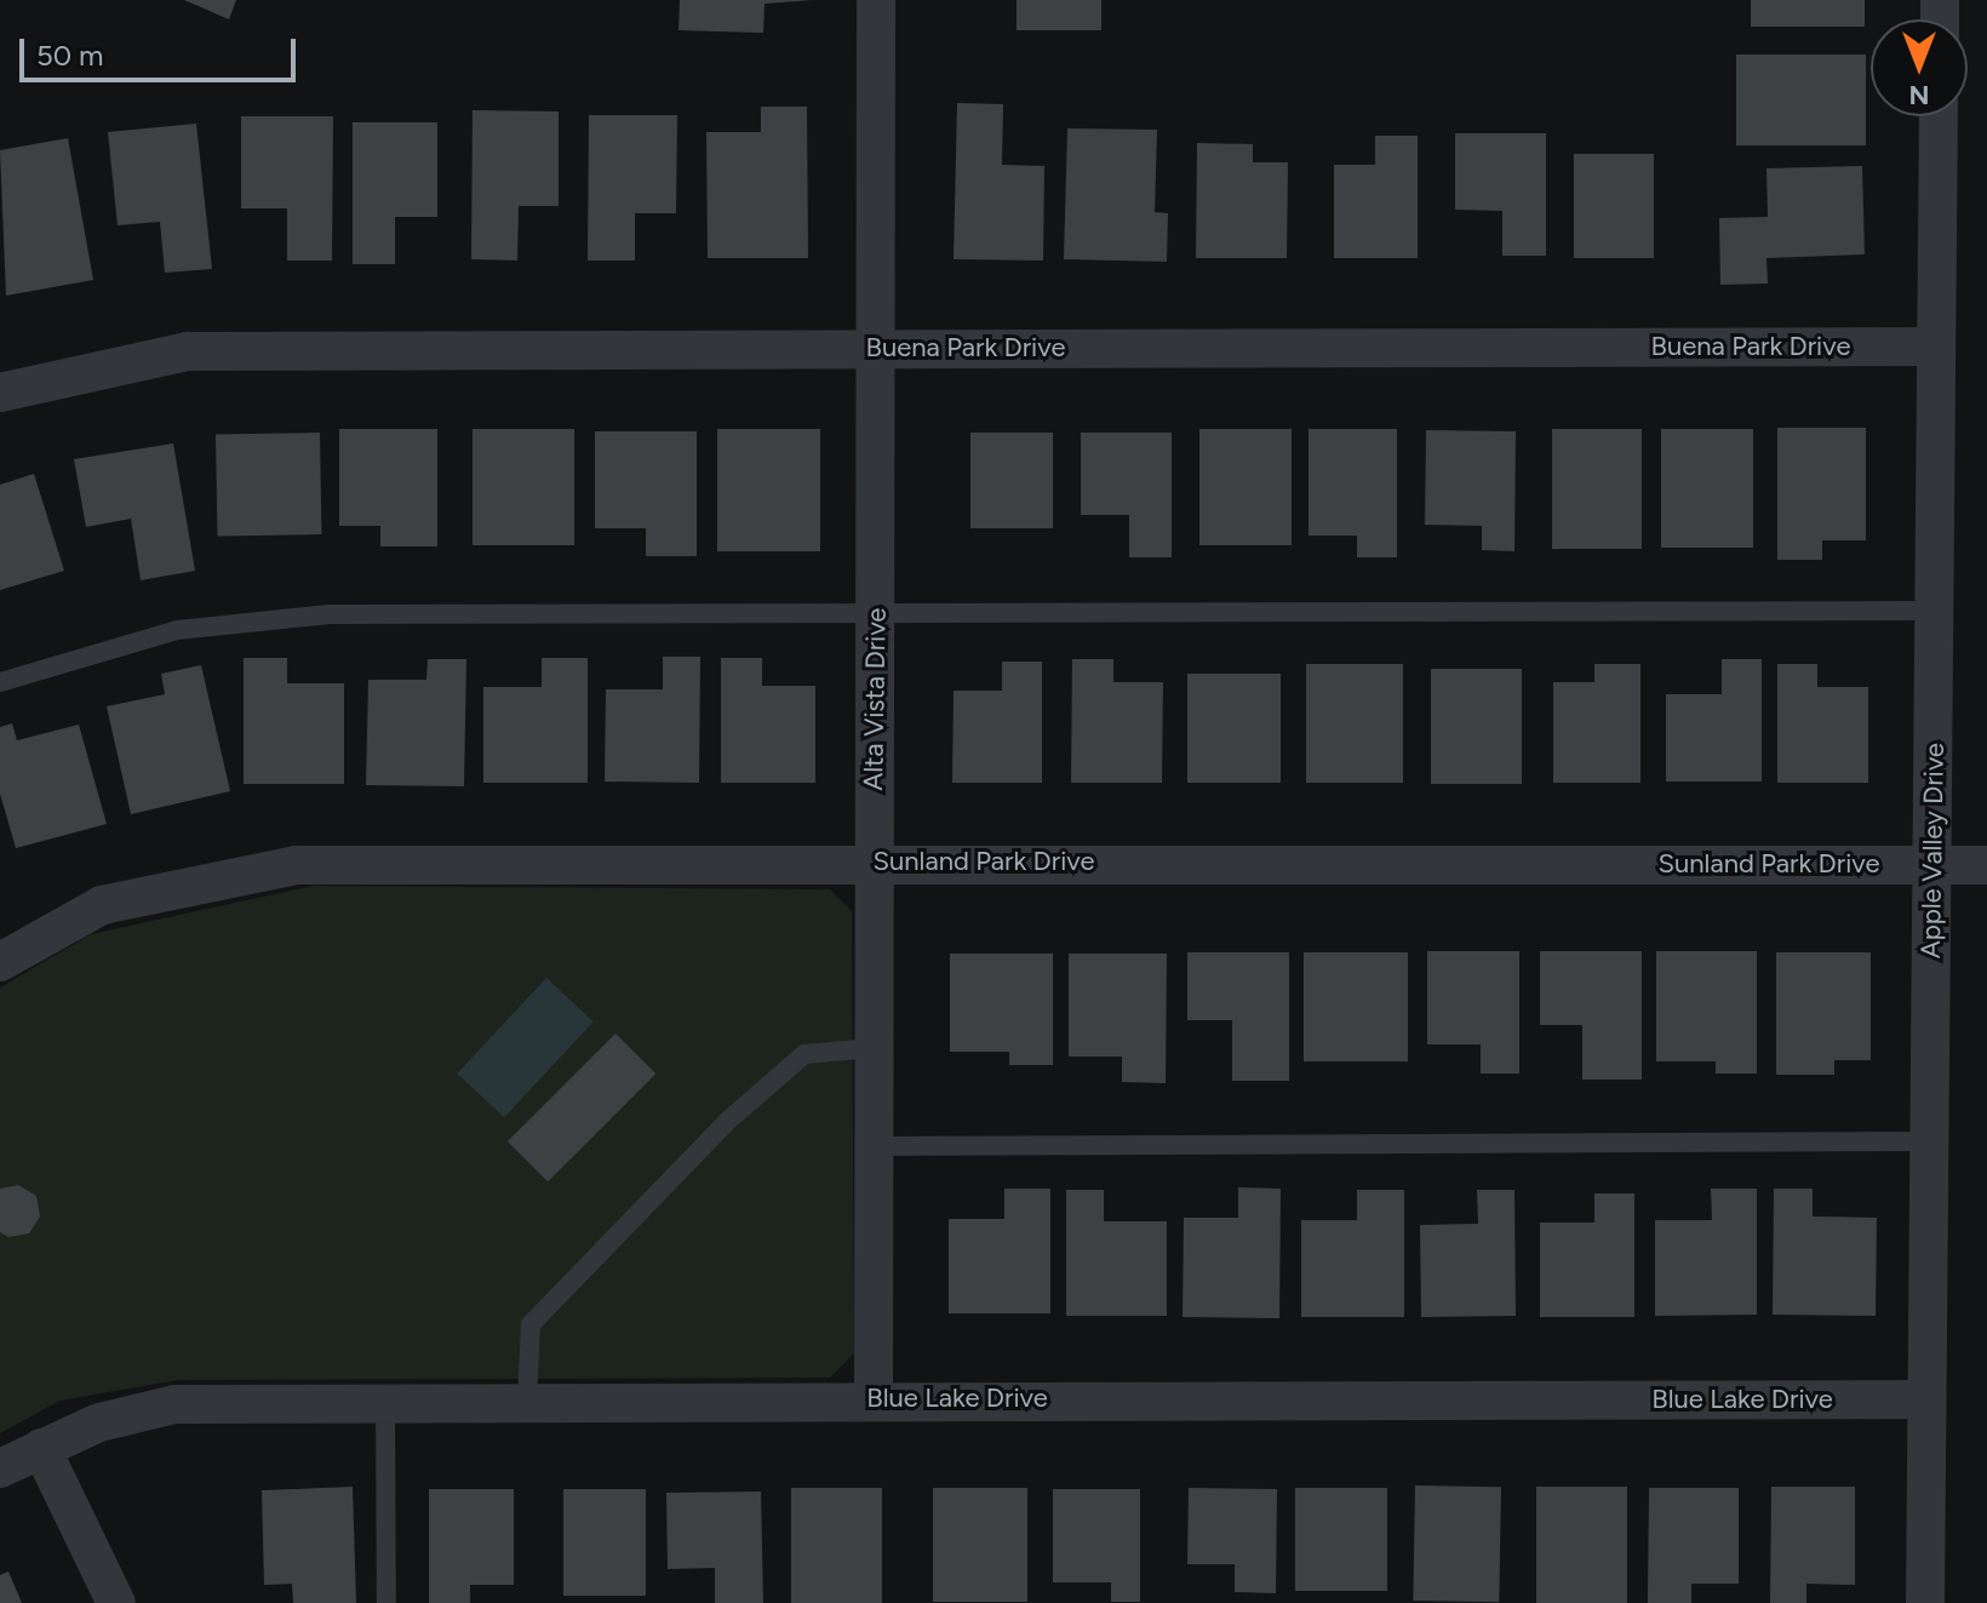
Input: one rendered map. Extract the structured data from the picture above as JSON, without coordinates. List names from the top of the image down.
{
  "streets": {
    "street": [
      "Buena Park Drive",
      "Alta Vista Drive",
      "Apple Valley Drive",
      "Sunland Park Drive",
      "Blue Lake Drive"
    ]
  },
  "crossings": [
    ["Buena Park Drive", "Alta Vista Drive"],
    ["Buena Park Drive", "Apple Valley Drive"],
    ["Alta Vista Drive", "Sunland Park Drive"],
    ["Alta Vista Drive", "Blue Lake Drive"],
    ["Apple Valley Drive", "Sunland Park Drive"],
    ["Apple Valley Drive", "Blue Lake Drive"]
  ],
  "scale_bar": "50 m",
  "north": "bottom"
}
